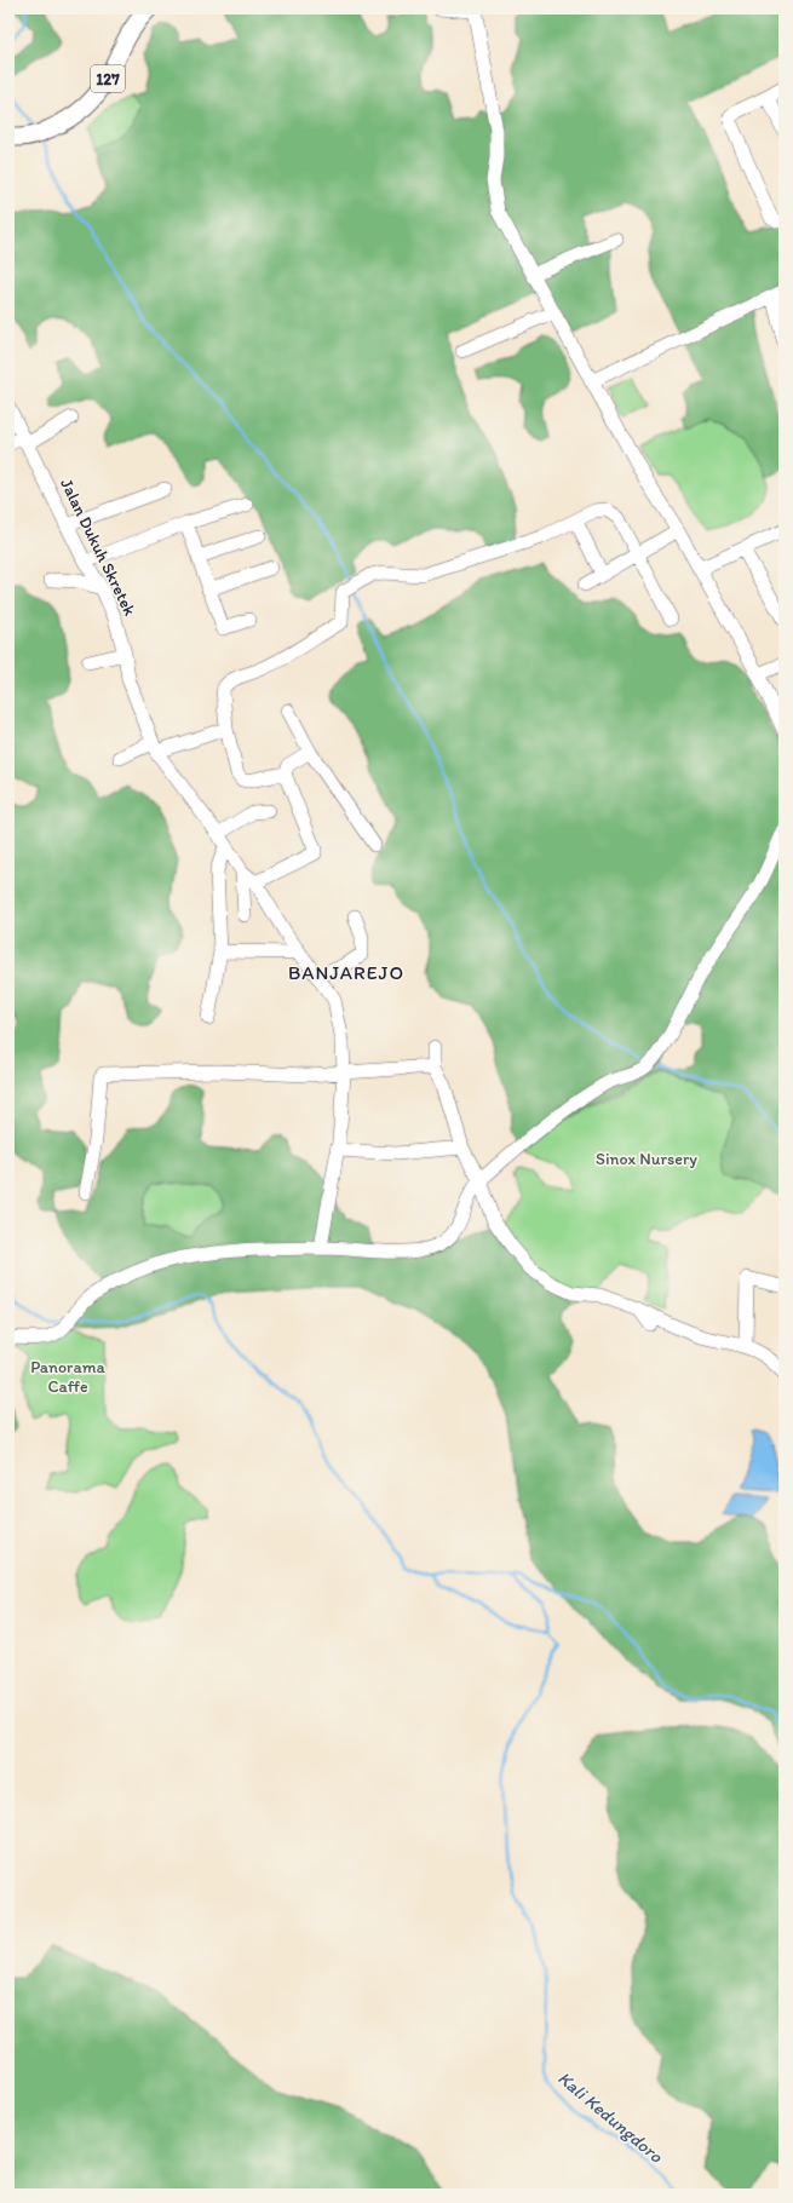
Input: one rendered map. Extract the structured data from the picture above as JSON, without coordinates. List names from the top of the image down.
{
  "streets": {
    "main road": ["127"],
    "street": ["Jalan Dukuh Skretek"]
  },
  "districts": ["BANJAREJO"],
  "water": ["Kali Kedungdoro"],
  "parks": ["Sinox Nursery", "Panorama Caffe"]
}
